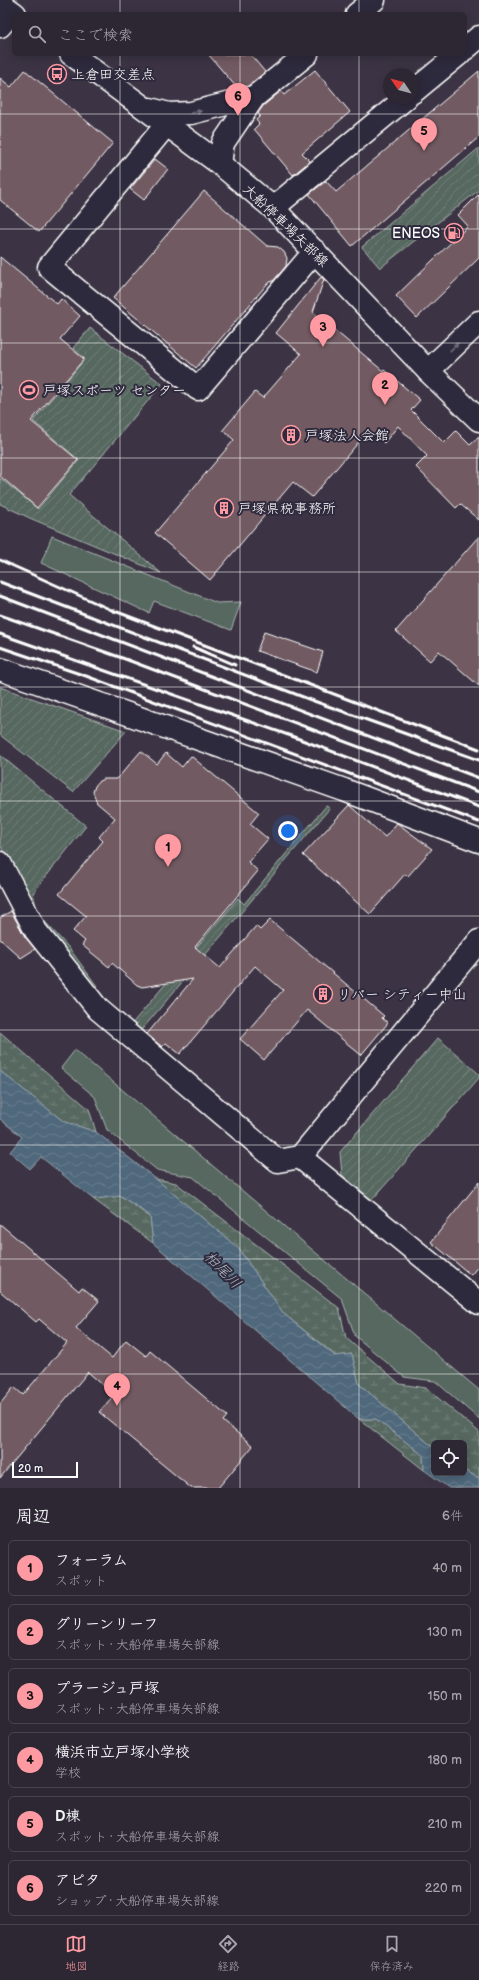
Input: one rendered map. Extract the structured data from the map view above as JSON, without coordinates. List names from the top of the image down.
{
  "streets": {
    "street": ["大船停車場矢部線"]
  },
  "water": ["柏尾川"],
  "places": {
    "bus stop": ["上倉田交差点"],
    "fuel station": ["ENEOS"],
    "sports": ["戸塚スポーツ センター"],
    "building": ["戸塚法人会館", "戸塚県税事務所", "リバー シティー中山"]
  },
  "scale_bar": "20 m",
  "north": "top left",
  "page": {
    "search": "ここで検索",
    "pins": [
      "6",
      "5",
      "3",
      "2",
      "1",
      "4"
    ],
    "scale": "20 m",
    "heading": ["周辺", "6件"],
    "list": [
      {
        "mark": "1",
        "name": "フォーラム",
        "note": "スポット",
        "value": "40 m"
      },
      {
        "mark": "2",
        "name": "グリーンリーフ",
        "note": "スポット · 大船停車場矢部線",
        "value": "130 m"
      },
      {
        "mark": "3",
        "name": "プラージュ戸塚",
        "note": "スポット · 大船停車場矢部線",
        "value": "150 m"
      },
      {
        "mark": "4",
        "name": "横浜市立戸塚小学校",
        "note": "学校",
        "value": "180 m"
      },
      {
        "mark": "5",
        "name": "D棟",
        "note": "スポット · 大船停車場矢部線",
        "value": "210 m"
      },
      {
        "mark": "6",
        "name": "アピタ",
        "note": "ショップ · 大船停車場矢部線",
        "value": "220 m"
      }
    ],
    "nav": ["地図", "経路", "保存済み"]
  }
}
